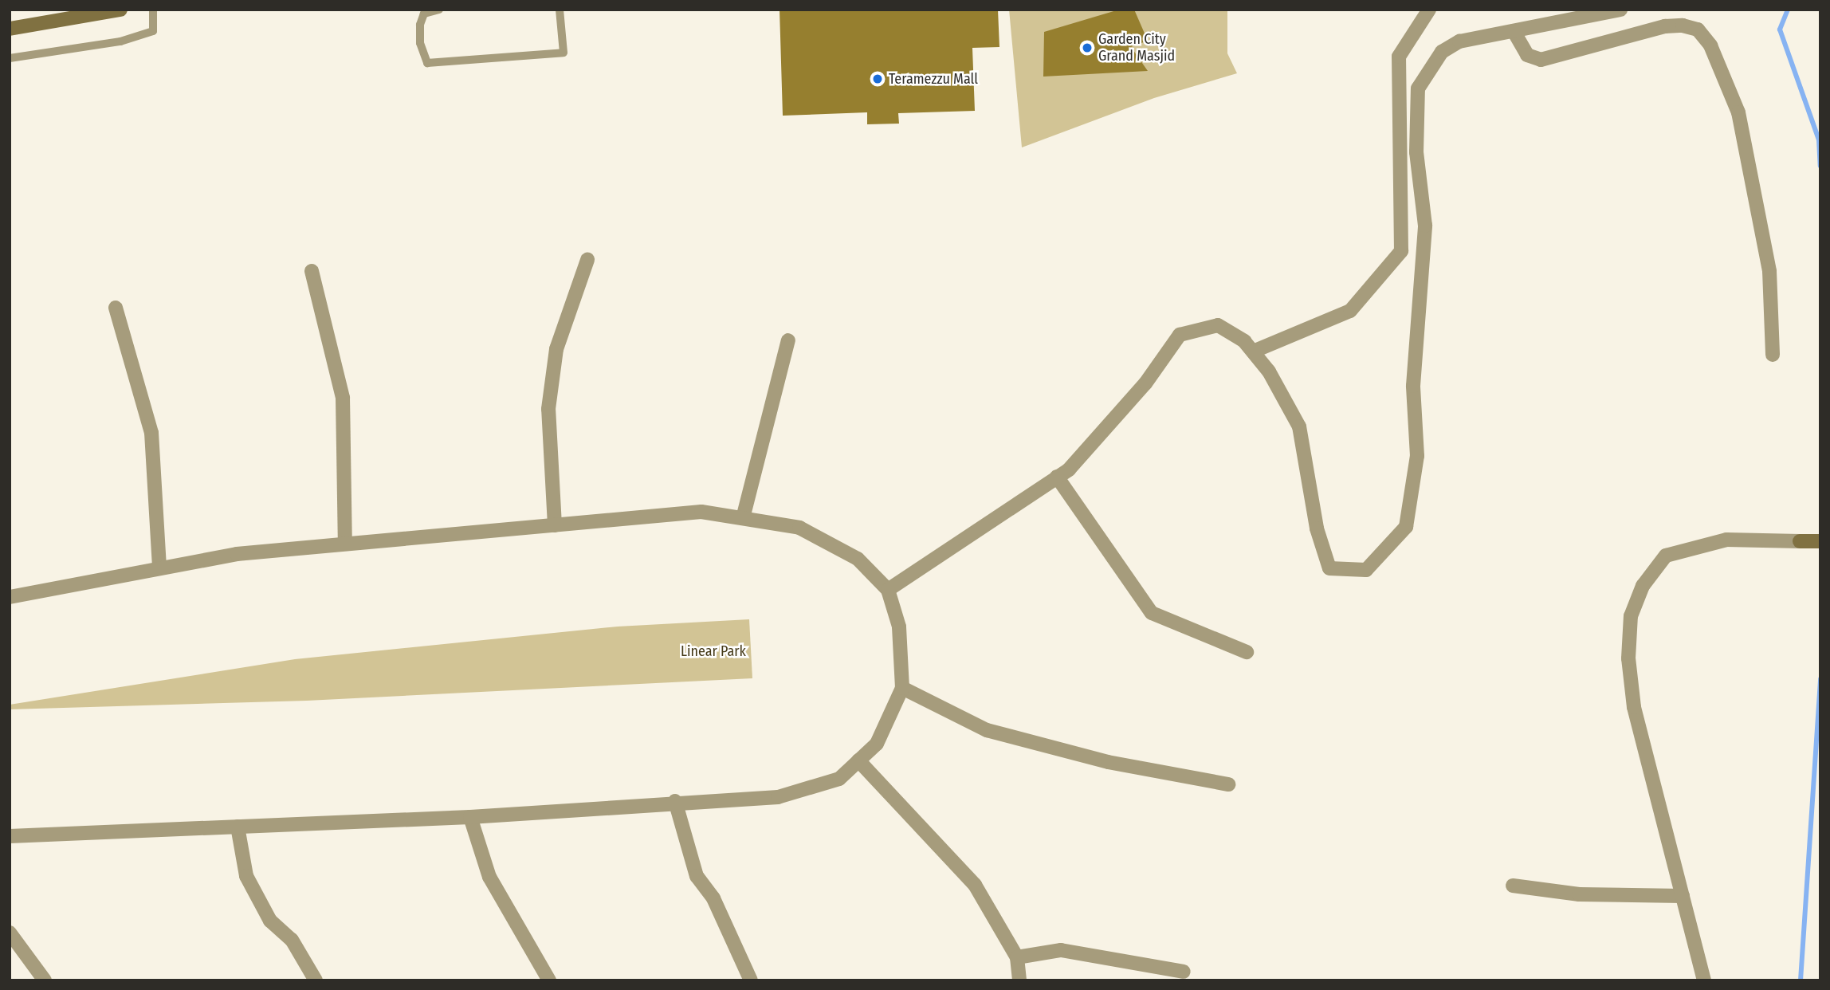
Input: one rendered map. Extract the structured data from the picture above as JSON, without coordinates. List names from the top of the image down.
{
  "parks": ["Linear Park"],
  "places": ["Garden City Grand Masjid", "Teramezzu Mall"]
}
